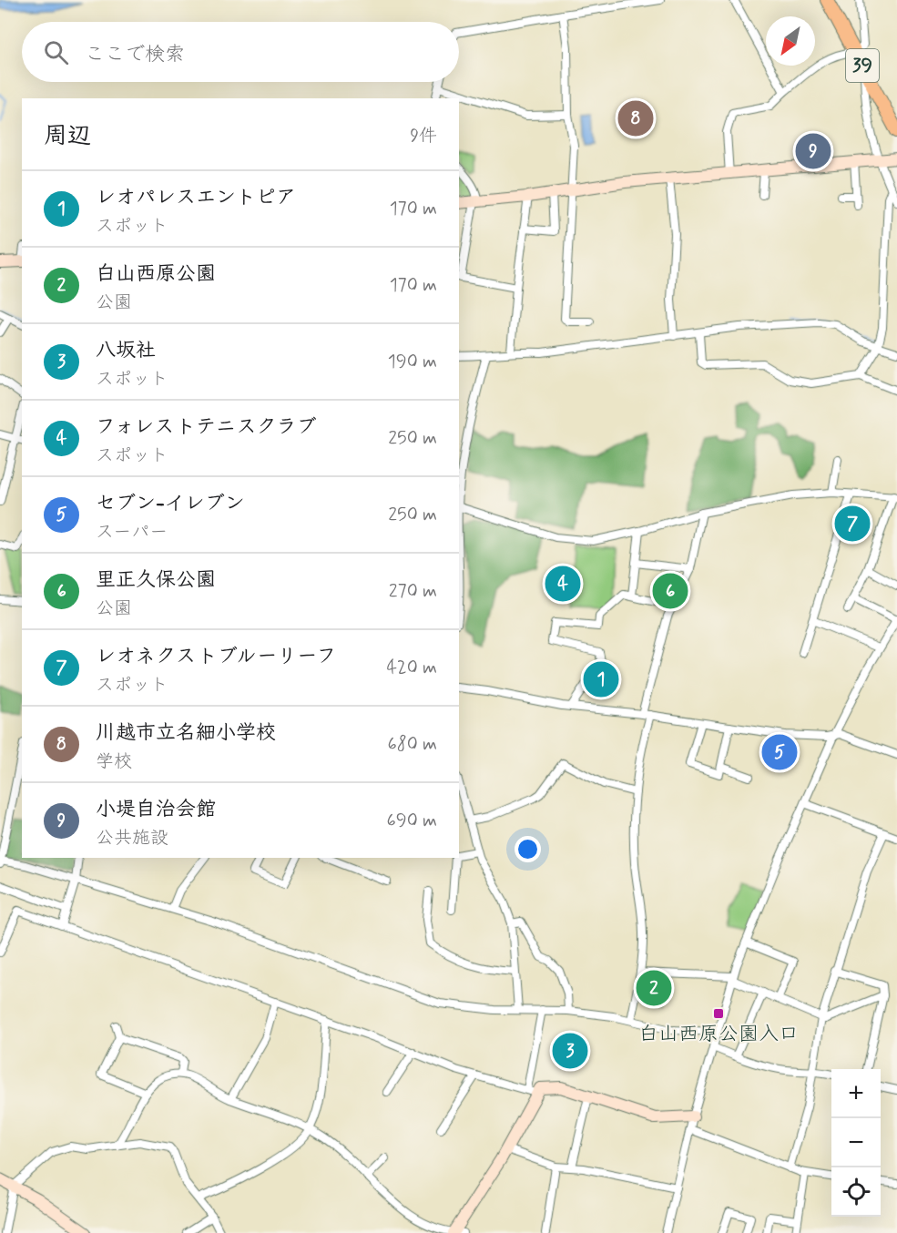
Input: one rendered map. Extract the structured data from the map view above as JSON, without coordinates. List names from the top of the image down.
{
  "streets": {
    "main road": ["39"]
  },
  "places": {
    "transit": ["白山西原公園入口"]
  },
  "north": "bottom left",
  "page": {
    "search": "ここで検索",
    "pins": [
      "8",
      "9",
      "7",
      "4",
      "6",
      "1",
      "5",
      "2",
      "3"
    ],
    "heading": ["周辺", "9件"],
    "list": [
      {
        "mark": "1",
        "name": "レオパレスエントピア",
        "note": "スポット",
        "value": "170 m"
      },
      {
        "mark": "2",
        "name": "白山西原公園",
        "note": "公園",
        "value": "170 m"
      },
      {
        "mark": "3",
        "name": "八坂社",
        "note": "スポット",
        "value": "190 m"
      },
      {
        "mark": "4",
        "name": "フォレストテニスクラブ",
        "note": "スポット",
        "value": "250 m"
      },
      {
        "mark": "5",
        "name": "セブン-イレブン",
        "note": "スーパー",
        "value": "250 m"
      },
      {
        "mark": "6",
        "name": "里正久保公園",
        "note": "公園",
        "value": "270 m"
      },
      {
        "mark": "7",
        "name": "レオネクストブルーリーフ",
        "note": "スポット",
        "value": "420 m"
      },
      {
        "mark": "8",
        "name": "川越市立名細小学校",
        "note": "学校",
        "value": "680 m"
      },
      {
        "mark": "9",
        "name": "小堤自治会館",
        "note": "公共施設",
        "value": "690 m"
      }
    ],
    "map_buttons": ["+", "−"]
  }
}
